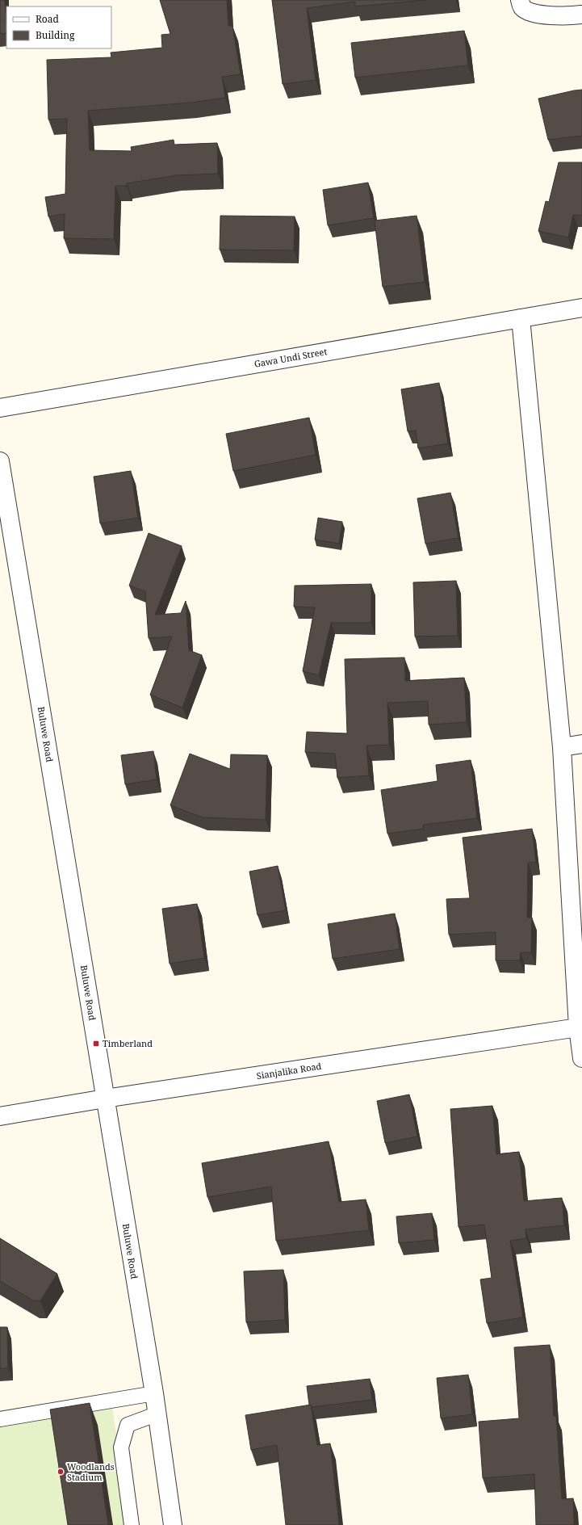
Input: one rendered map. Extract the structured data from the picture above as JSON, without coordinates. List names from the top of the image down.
{
  "streets": {
    "street": ["Gawa Undi Street", "Buluwe Road", "Sianjalika Road"]
  },
  "crossings": [
    ["Buluwe Road", "Sianjalika Road"]
  ],
  "places": {
    "transit": ["Timberland"],
    "other": ["Woodlands Stadium"]
  },
  "legend": ["Road", "Building"]
}
